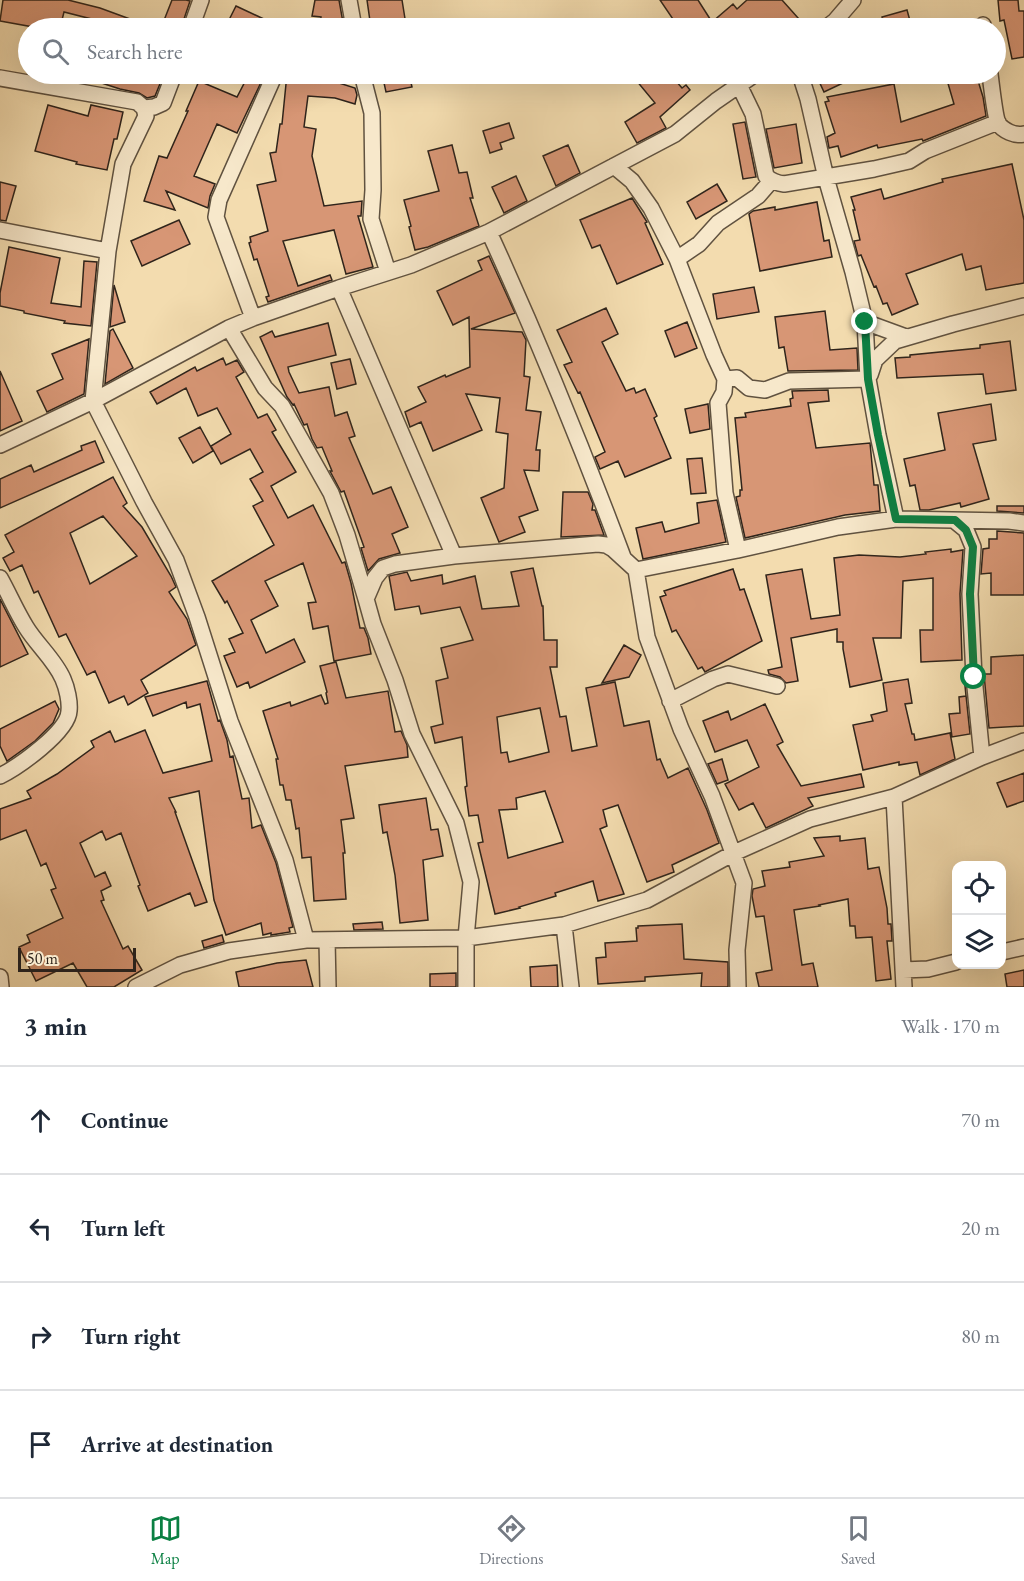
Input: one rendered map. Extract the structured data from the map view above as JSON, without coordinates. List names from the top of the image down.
{
  "scale_bar": "50 m",
  "page": {
    "search": "Search here",
    "scale": "50 m",
    "heading": ["3 min", "Walk · 170 m"],
    "list": [
      ["Continue", "70 m"],
      ["Turn left", "20 m"],
      ["Turn right", "80 m"],
      "Arrive at destination"
    ],
    "nav": ["Map", "Directions", "Saved"]
  }
}
